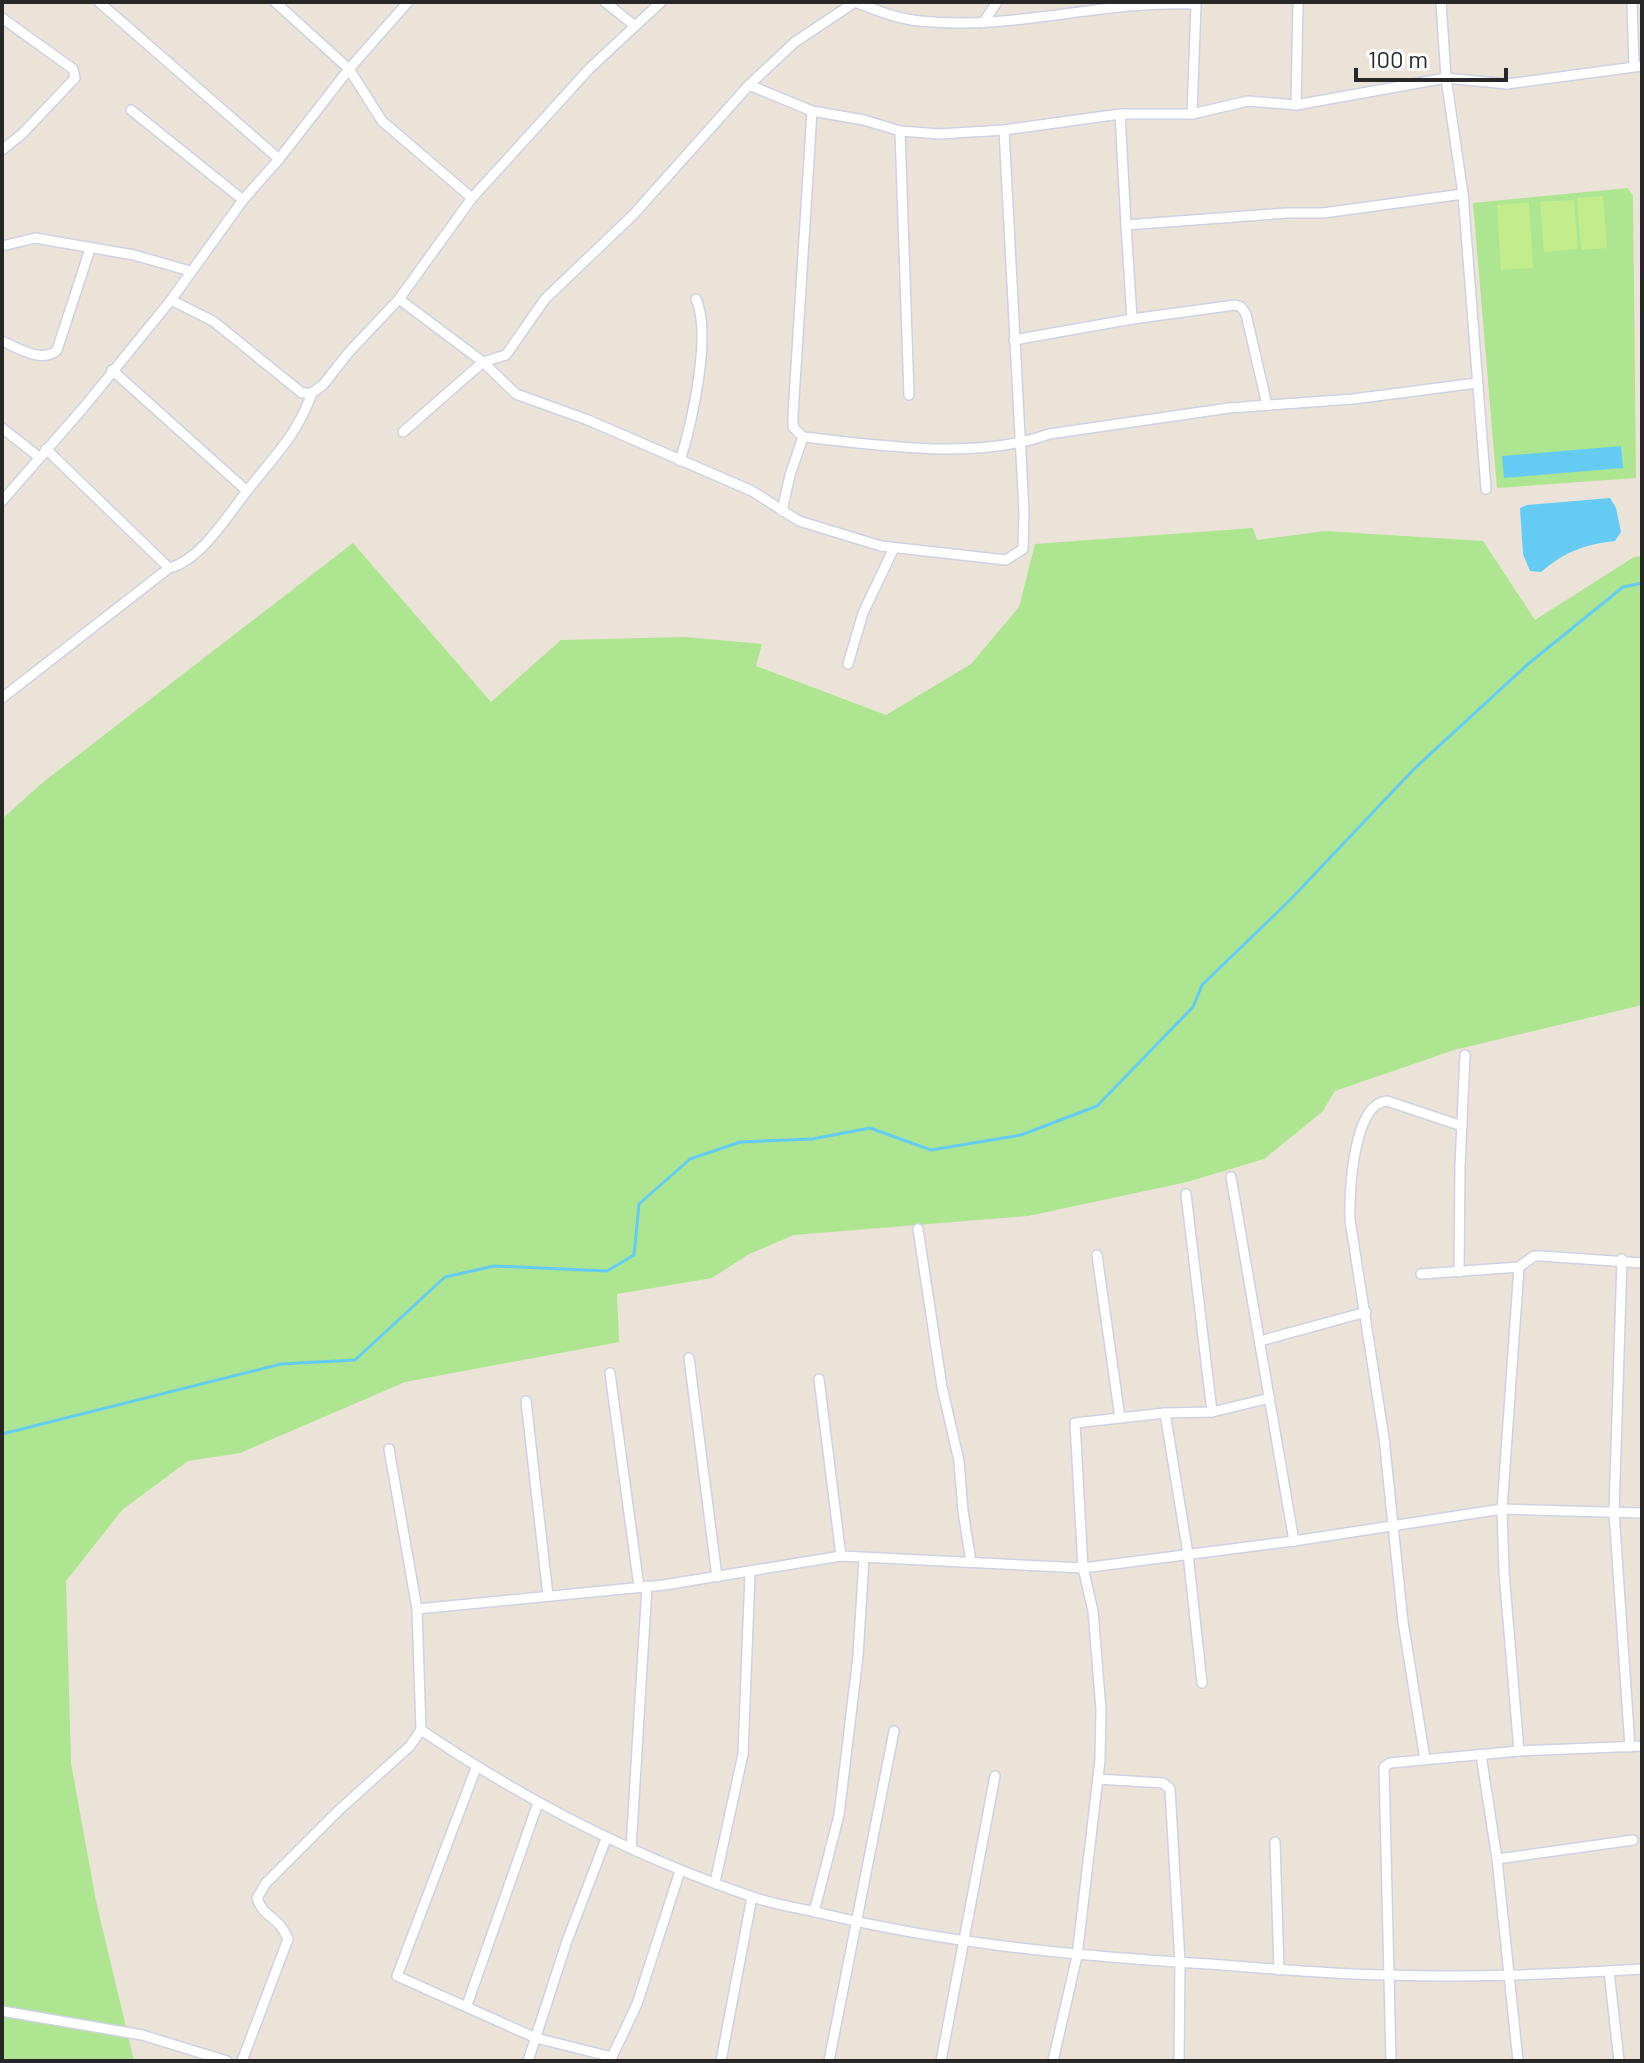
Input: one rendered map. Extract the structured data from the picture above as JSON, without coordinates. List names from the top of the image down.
{
  "scale_bar": "100 m"
}
